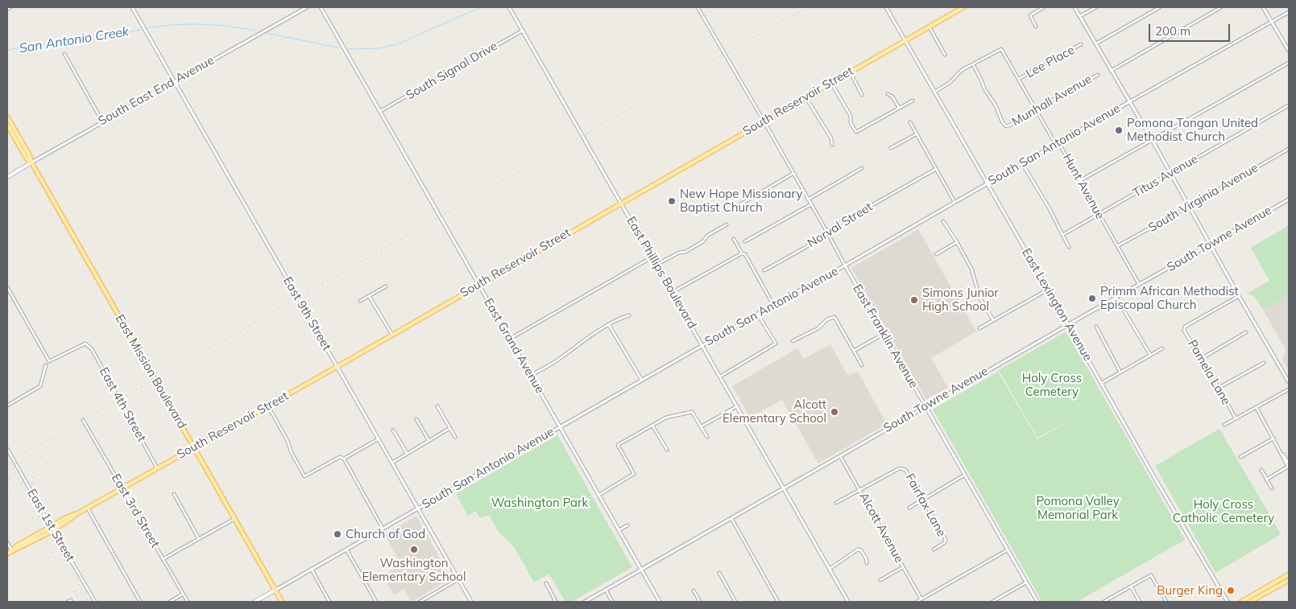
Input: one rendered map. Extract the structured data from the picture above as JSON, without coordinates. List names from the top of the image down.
{
  "streets": {
    "main road": [
      "South East End Avenue",
      "South Reservoir Street",
      "South San Antonio Avenue",
      "East Mission Boulevard"
    ],
    "street": [
      "Lee Place",
      "South Signal Drive",
      "Munhall Avenue",
      "Titus Avenue",
      "Hunt Avenue",
      "South Virginia Avenue",
      "Norval Street",
      "South Towne Avenue",
      "East Phillips Boulevard",
      "East Lexington Avenue",
      "East 9th Street",
      "East Franklin Avenue",
      "East Grand Avenue",
      "Pamela Lane",
      "East 4th Street",
      "Fairfax Lane",
      "East 3rd Street",
      "East 1st Street",
      "Alcott Avenue"
    ]
  },
  "crossings": [
    ["Lee Place", "Hunt Avenue"],
    ["South Signal Drive", "East Phillips Boulevard"],
    ["South Signal Drive", "East Grand Avenue"],
    ["South East End Avenue", "East 9th Street"],
    ["South East End Avenue", "East Mission Boulevard"],
    ["Munhall Avenue", "Hunt Avenue"],
    ["South Reservoir Street", "East Phillips Boulevard"],
    ["South Reservoir Street", "East Lexington Avenue"],
    ["South Reservoir Street", "East 9th Street"],
    ["South Reservoir Street", "East Franklin Avenue"],
    ["South Reservoir Street", "East Grand Avenue"],
    ["South Reservoir Street", "East Mission Boulevard"],
    ["South Reservoir Street", "East 4th Street"],
    ["South Reservoir Street", "East 3rd Street"],
    ["South San Antonio Avenue", "Hunt Avenue"],
    ["South San Antonio Avenue", "East Phillips Boulevard"],
    ["South San Antonio Avenue", "East Lexington Avenue"],
    ["South San Antonio Avenue", "East 9th Street"],
    ["South San Antonio Avenue", "East Franklin Avenue"],
    ["South San Antonio Avenue", "East Grand Avenue"],
    ["South San Antonio Avenue", "East Mission Boulevard"],
    ["Titus Avenue", "Hunt Avenue"],
    ["Hunt Avenue", "South Virginia Avenue"],
    ["Hunt Avenue", "South Towne Avenue"],
    ["Norval Street", "East Franklin Avenue"],
    ["South Towne Avenue", "East Phillips Boulevard"],
    ["South Towne Avenue", "East Lexington Avenue"],
    ["South Towne Avenue", "East Franklin Avenue"],
    ["South Towne Avenue", "East Grand Avenue"],
    ["South Towne Avenue", "Alcott Avenue"],
    ["Fairfax Lane", "Alcott Avenue"]
  ],
  "water": ["San Antonio Creek"],
  "parks": [
    "Holy Cross Cemetery",
    "Pomona Valley Memorial Park",
    "Washington Park",
    "Holy Cross Catholic Cemetery"
  ],
  "places": [
    "Pomona Tongan United Methodist Church",
    "New Hope Missionary Baptist Church",
    "Primm African Methodist Episcopal Church",
    "Simons Junior High School",
    "Alcott Elementary School",
    "Church of God",
    "Washington Elementary School",
    "Burger King"
  ],
  "scale_bar": "200 m"
}
